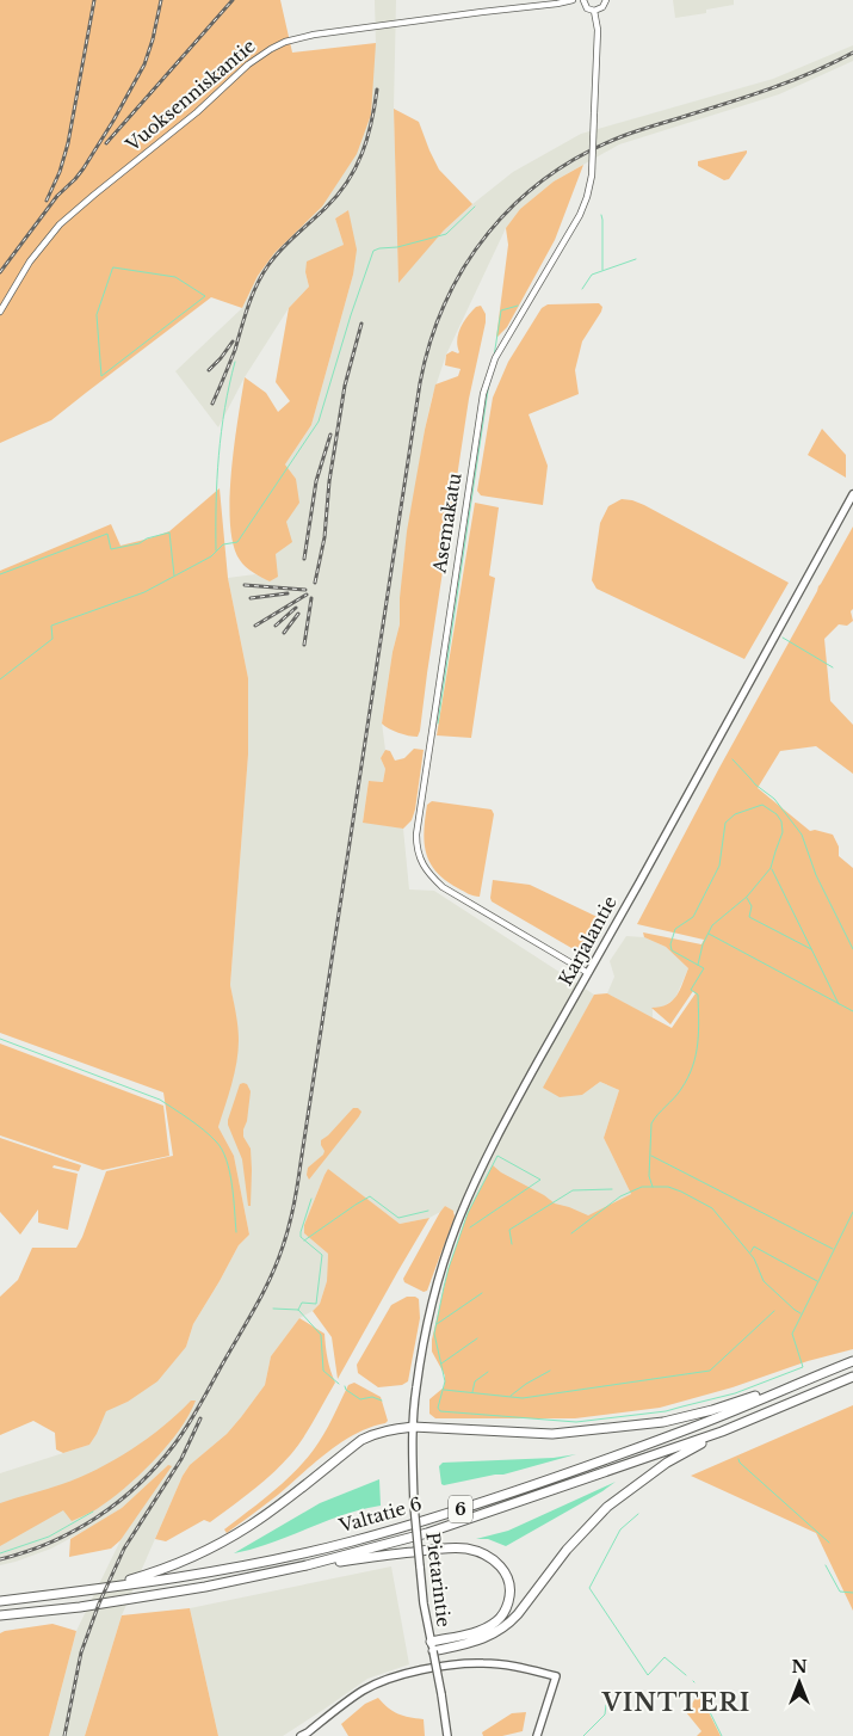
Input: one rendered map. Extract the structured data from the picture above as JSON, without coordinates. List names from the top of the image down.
{
  "streets": {
    "highway": ["6", "Valtatie 6"],
    "main road": ["Karjalantie", "Pietarintie"],
    "street": ["Vuoksenniskantie", "Asemakatu"]
  },
  "crossings": [
    ["Asemakatu", "Karjalantie"],
    ["Karjalantie", "Pietarintie"]
  ],
  "districts": ["VINTTERI"],
  "north": "top"
}
